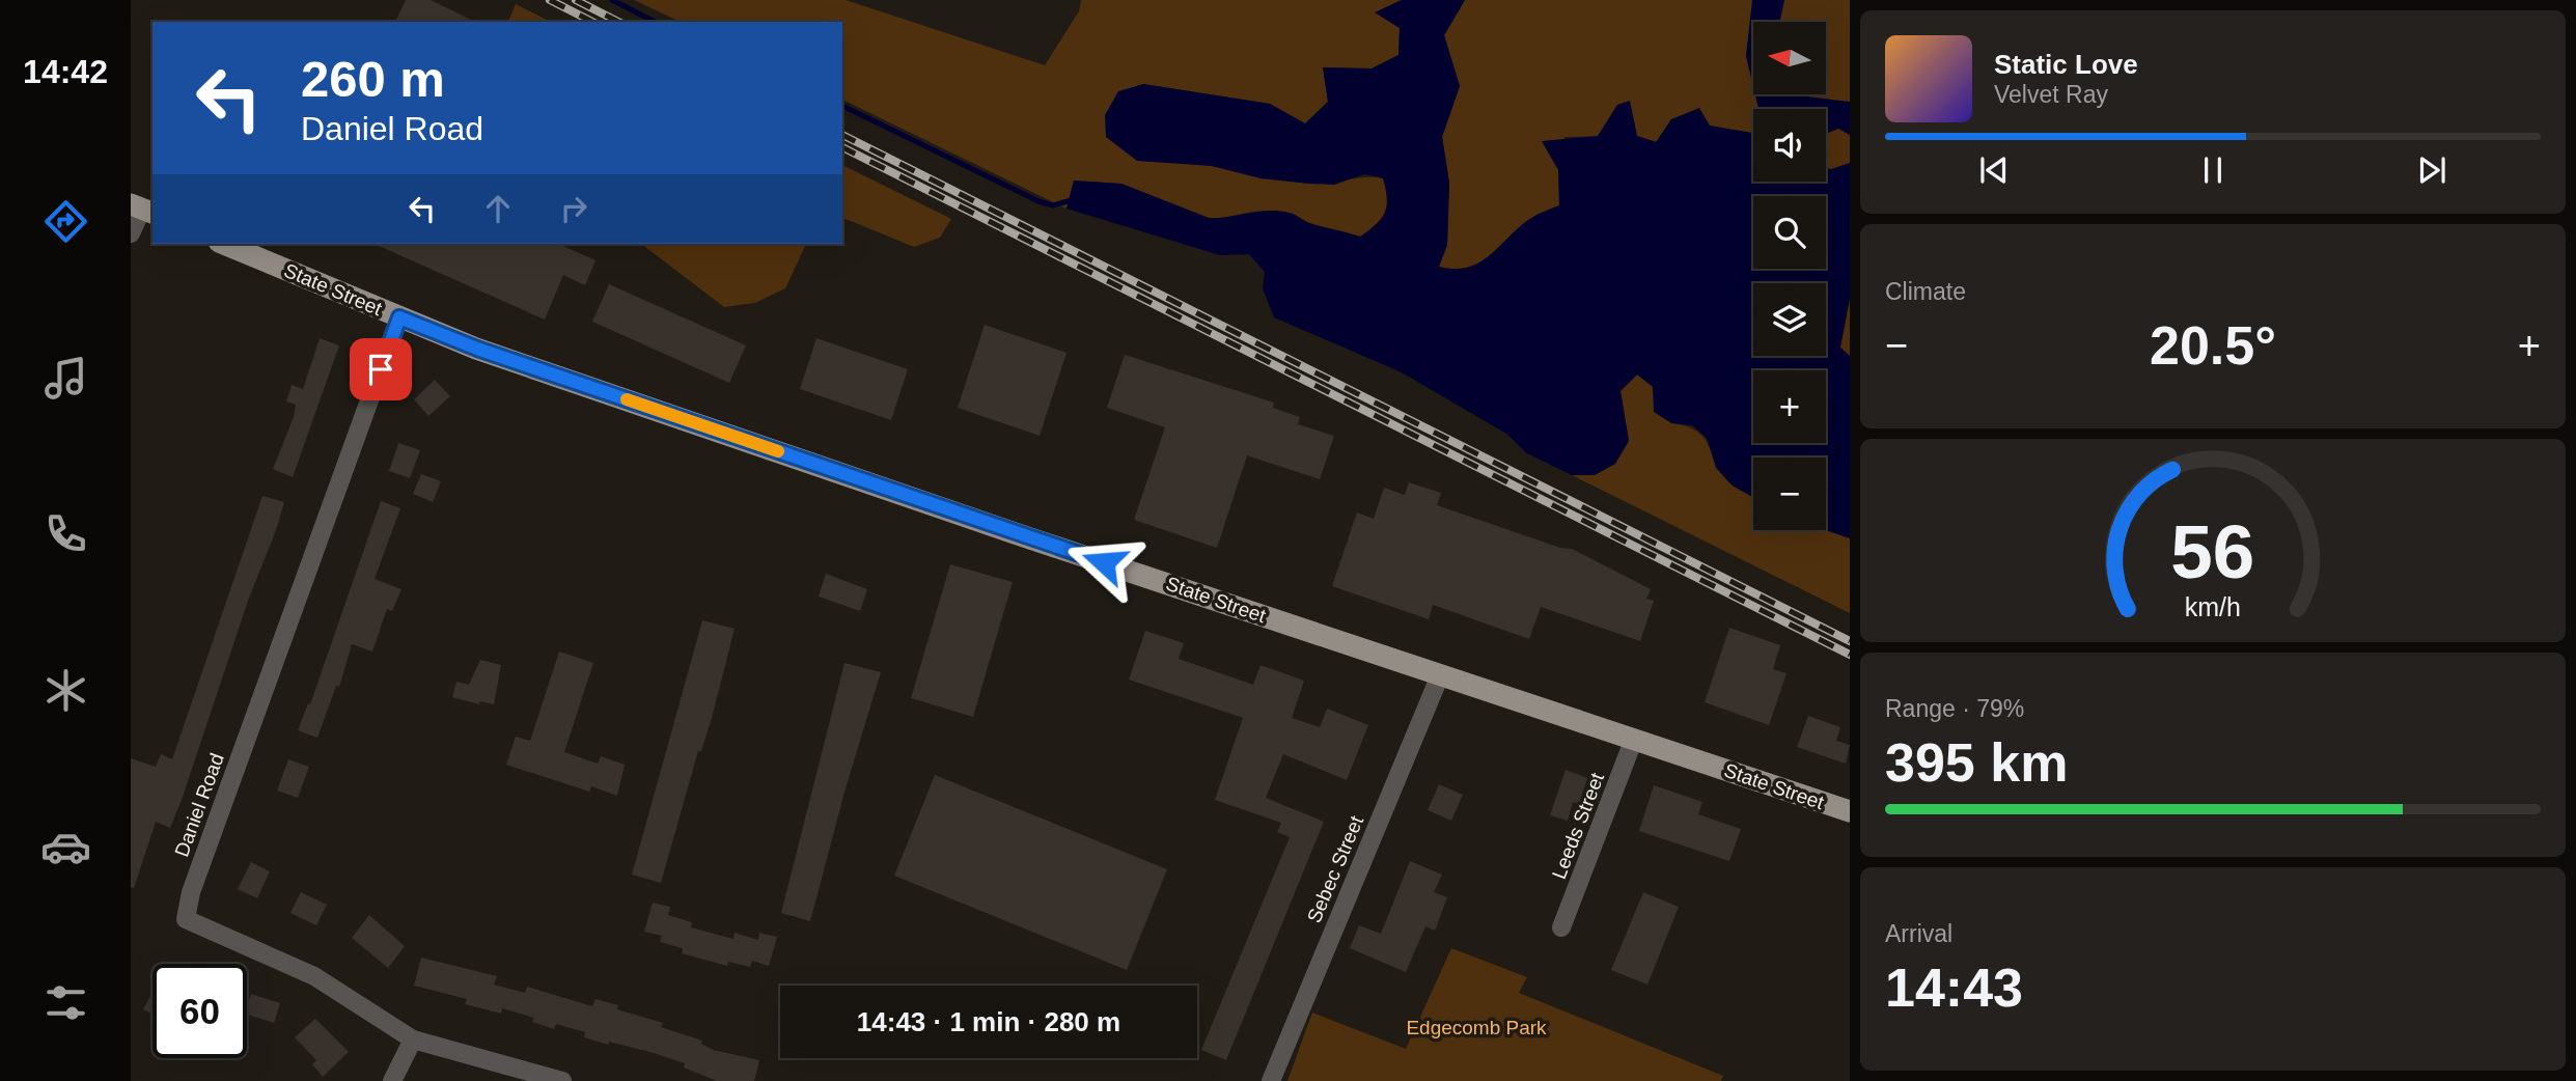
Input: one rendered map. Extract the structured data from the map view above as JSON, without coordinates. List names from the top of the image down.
{
  "streets": {
    "main road": ["State Street"],
    "street": ["Daniel Road", "Leeds Street", "Sebec Street"]
  },
  "crossings": [
    ["State Street", "Daniel Road"],
    ["State Street", "Leeds Street"],
    ["State Street", "Sebec Street"]
  ],
  "parks": ["Edgecomb Park"],
  "north": "left",
  "page": {
    "tabs": "14:42",
    "map_buttons": ["+", "−"],
    "turn": ["260 m", "Daniel Road"],
    "song": ["Static Love", "Velvet Ray"],
    "tile": [
      "Climate",
      ["Range · 79%", "395 km"],
      ["Arrival", "14:43"]
    ],
    "heat": ["−", "20.5°", "+"],
    "limit": "60",
    "trip": "14:43 · 1 min · 280 m",
    "gauge": ["56", "km/h"]
  }
}
